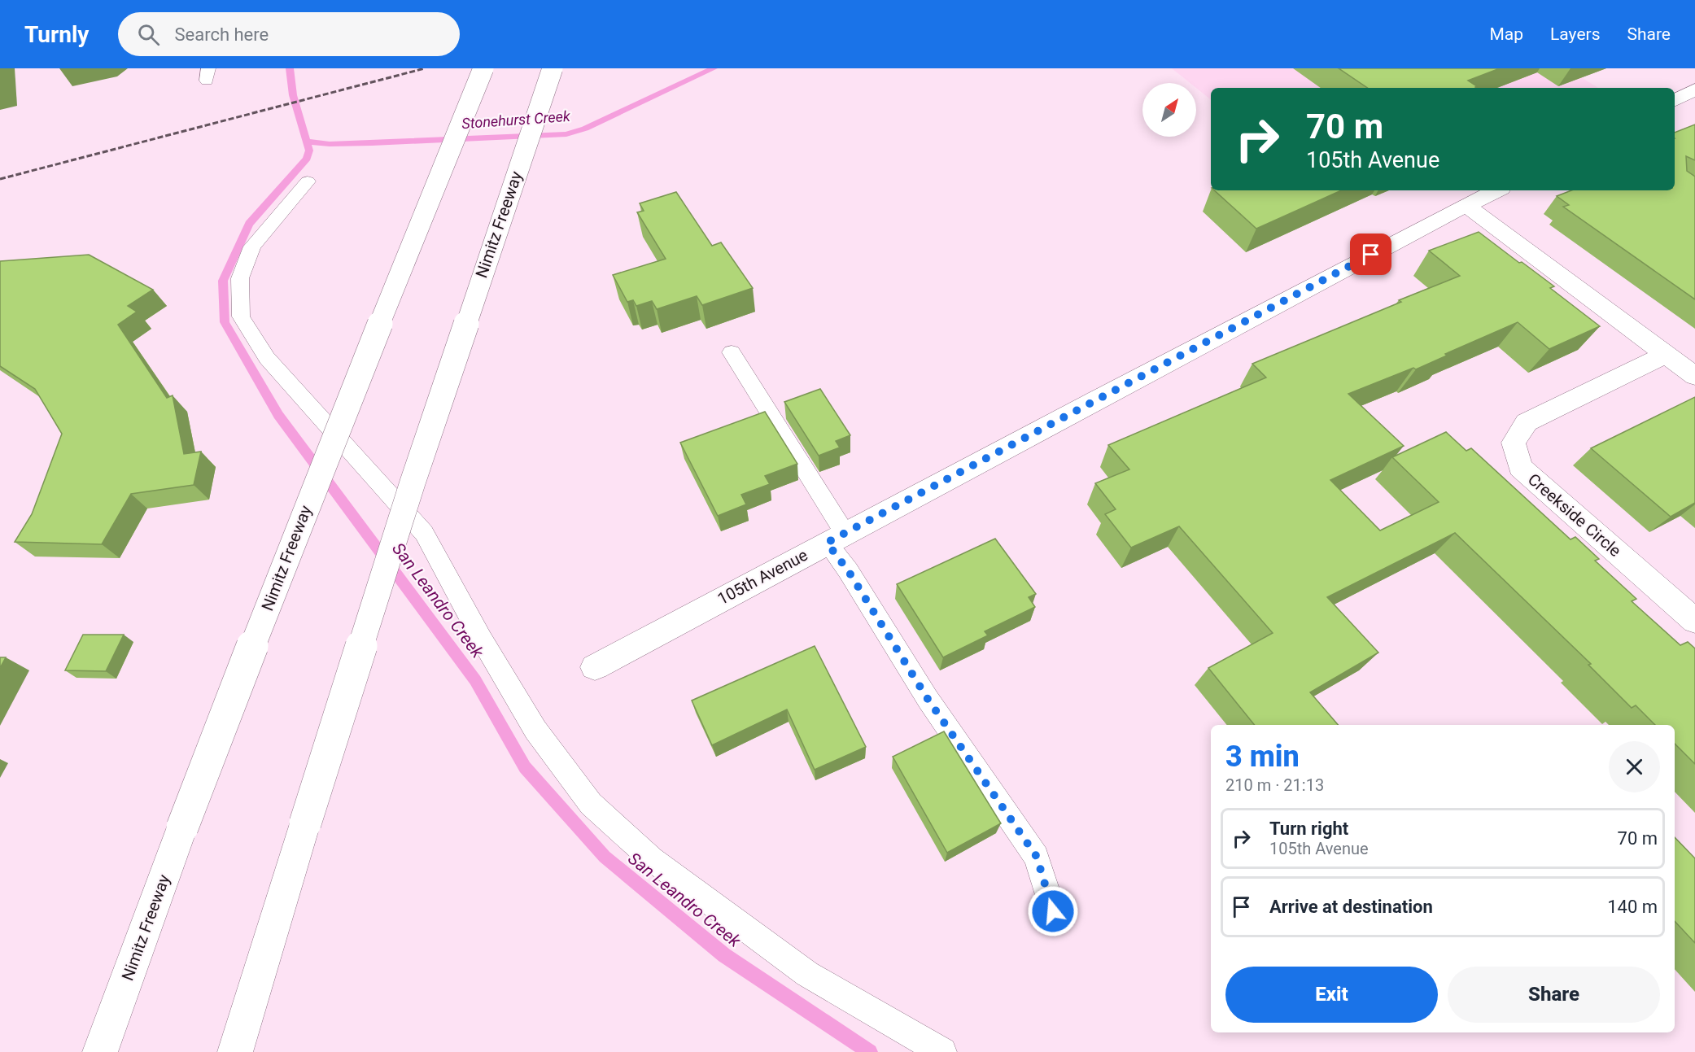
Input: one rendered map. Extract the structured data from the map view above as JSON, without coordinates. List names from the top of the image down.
{
  "streets": {
    "main road": ["Nimitz Freeway", "Creekside Circle", "105th Avenue"]
  },
  "water": ["Stonehurst Creek", "San Leandro Creek"],
  "north": "top right",
  "page": {
    "header": "Turnly",
    "search": "Search here",
    "nav": ["Map", "Layers", "Share"],
    "turn": ["70 m", "105th Avenue"],
    "heading": ["3 min", "210 m · 21:13"],
    "list": [
      {
        "name": "Turn right",
        "note": "105th Avenue",
        "value": "70 m"
      },
      {
        "name": "Arrive at destination",
        "value": "140 m"
      }
    ],
    "buttons": ["Exit", "Share"]
  }
}
